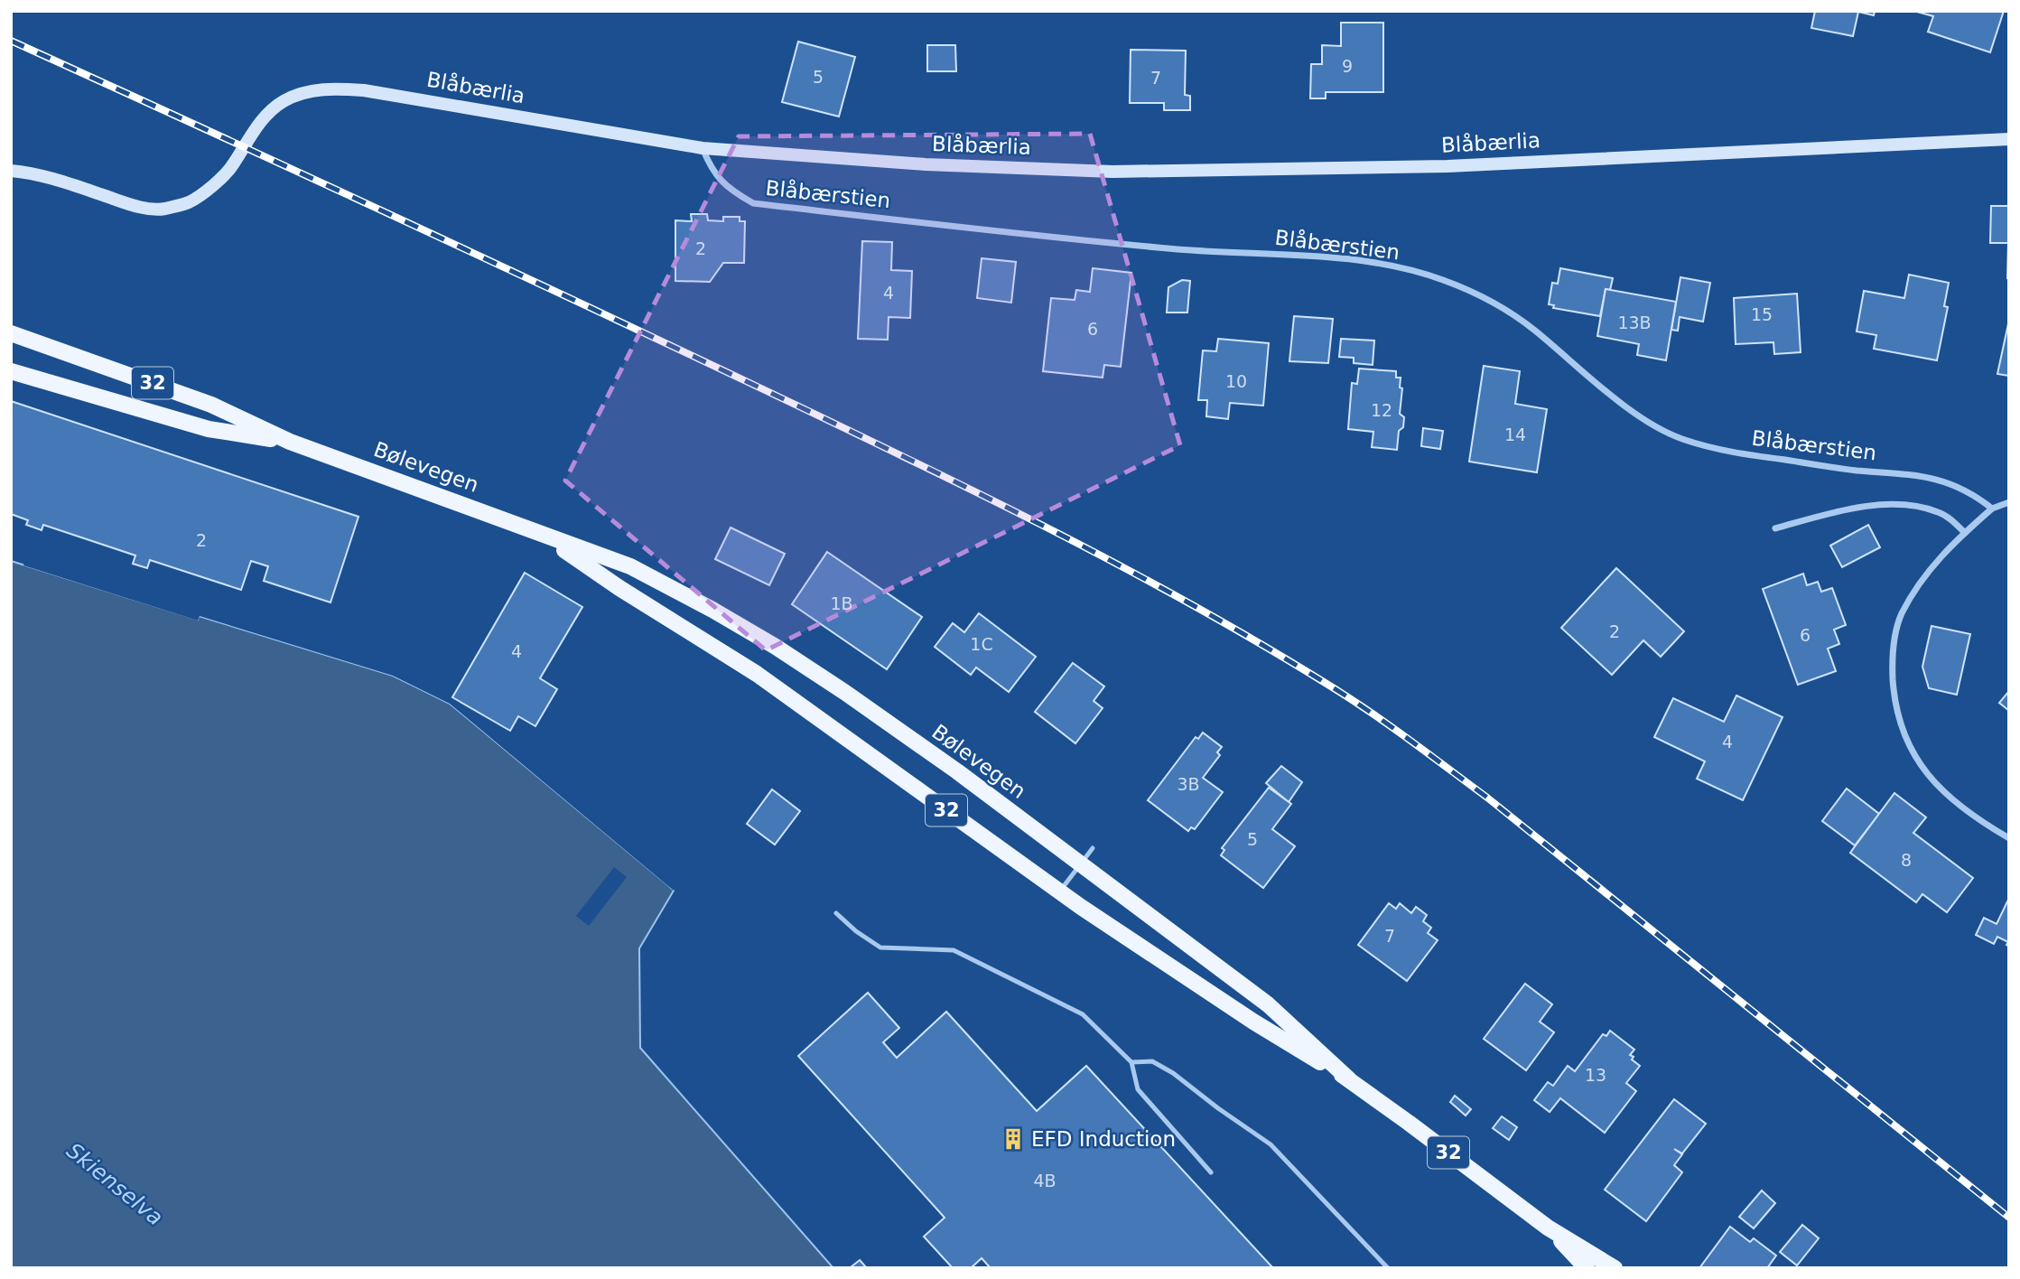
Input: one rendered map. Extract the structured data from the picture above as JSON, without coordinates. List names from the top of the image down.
{
  "streets": {
    "main road": ["32", "Bølevegen"],
    "street": ["Blåbærlia", "Blåbærstien"]
  },
  "crossings": [
    ["Blåbærlia", "Blåbærstien"]
  ],
  "water": ["Skienselva"],
  "places": {
    "building": ["EFD Induction"]
  },
  "house_numbers": [
    "9",
    "5",
    "7",
    "2",
    "4",
    "15",
    "13B",
    "6",
    "10",
    "12",
    "14",
    "2",
    "1B",
    "2",
    "6",
    "1C",
    "4",
    "4",
    "3B",
    "5",
    "8",
    "7",
    "13",
    "4B"
  ]
}
